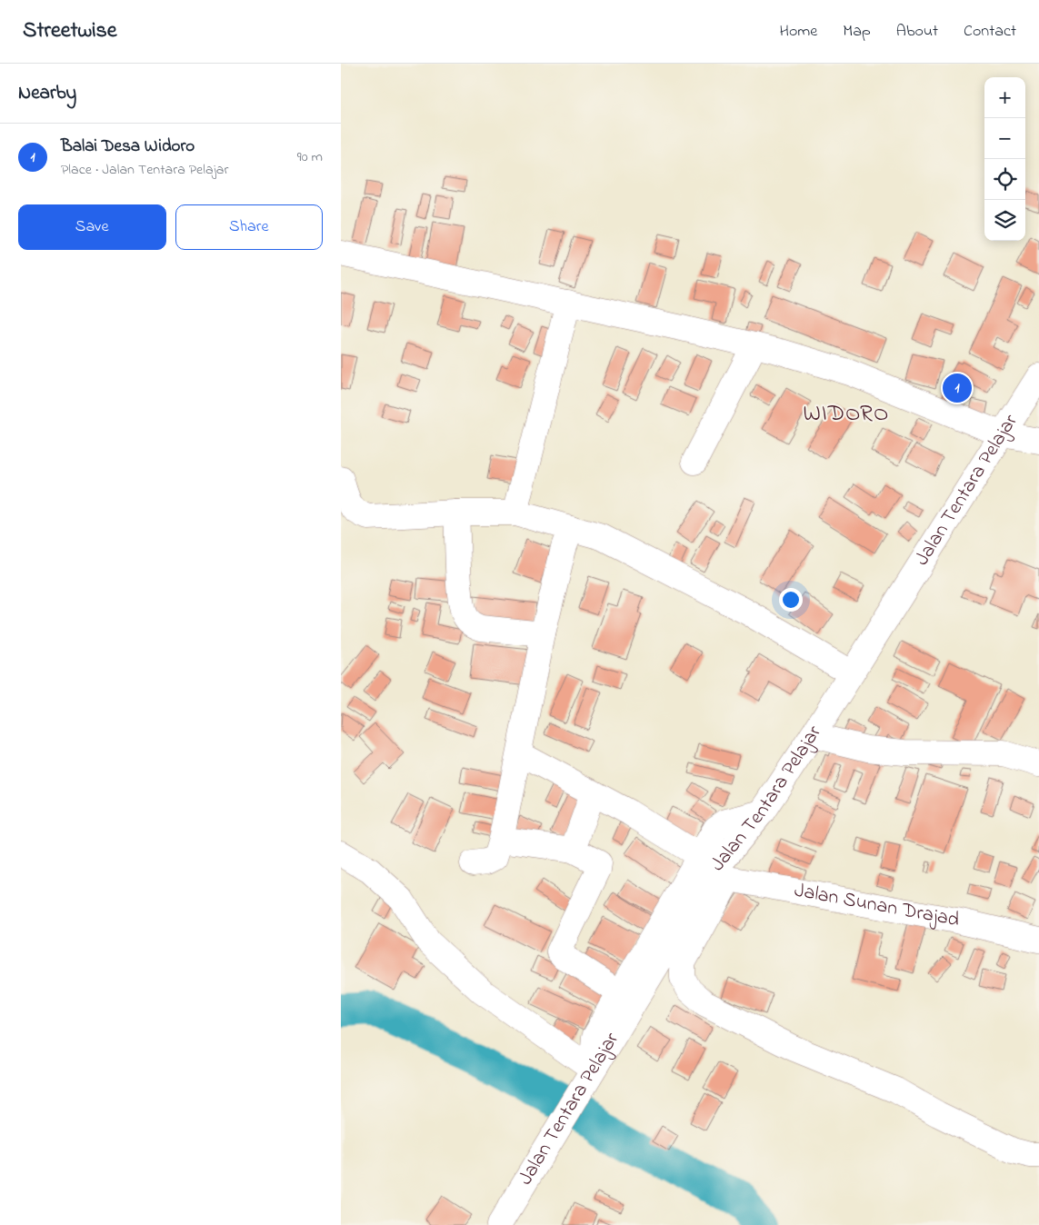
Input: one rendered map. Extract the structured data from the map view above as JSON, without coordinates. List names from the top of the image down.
{
  "streets": {
    "street": ["Jalan Tentara Pelajar", "Jalan Sunan Drajad"]
  },
  "crossings": [
    ["Jalan Tentara Pelajar", "Jalan Sunan Drajad"]
  ],
  "districts": ["WIDORO"],
  "page": {
    "header": "Streetwise",
    "nav": [
      "Home",
      "Map",
      "About",
      "Contact"
    ],
    "heading": "Nearby",
    "map_buttons": ["+", "−"],
    "list": [
      {
        "mark": "1",
        "name": "Balai Desa Widoro",
        "note": "Place · Jalan Tentara Pelajar",
        "value": "90 m"
      }
    ],
    "buttons": ["Save", "Share"],
    "pins": "1"
  }
}
